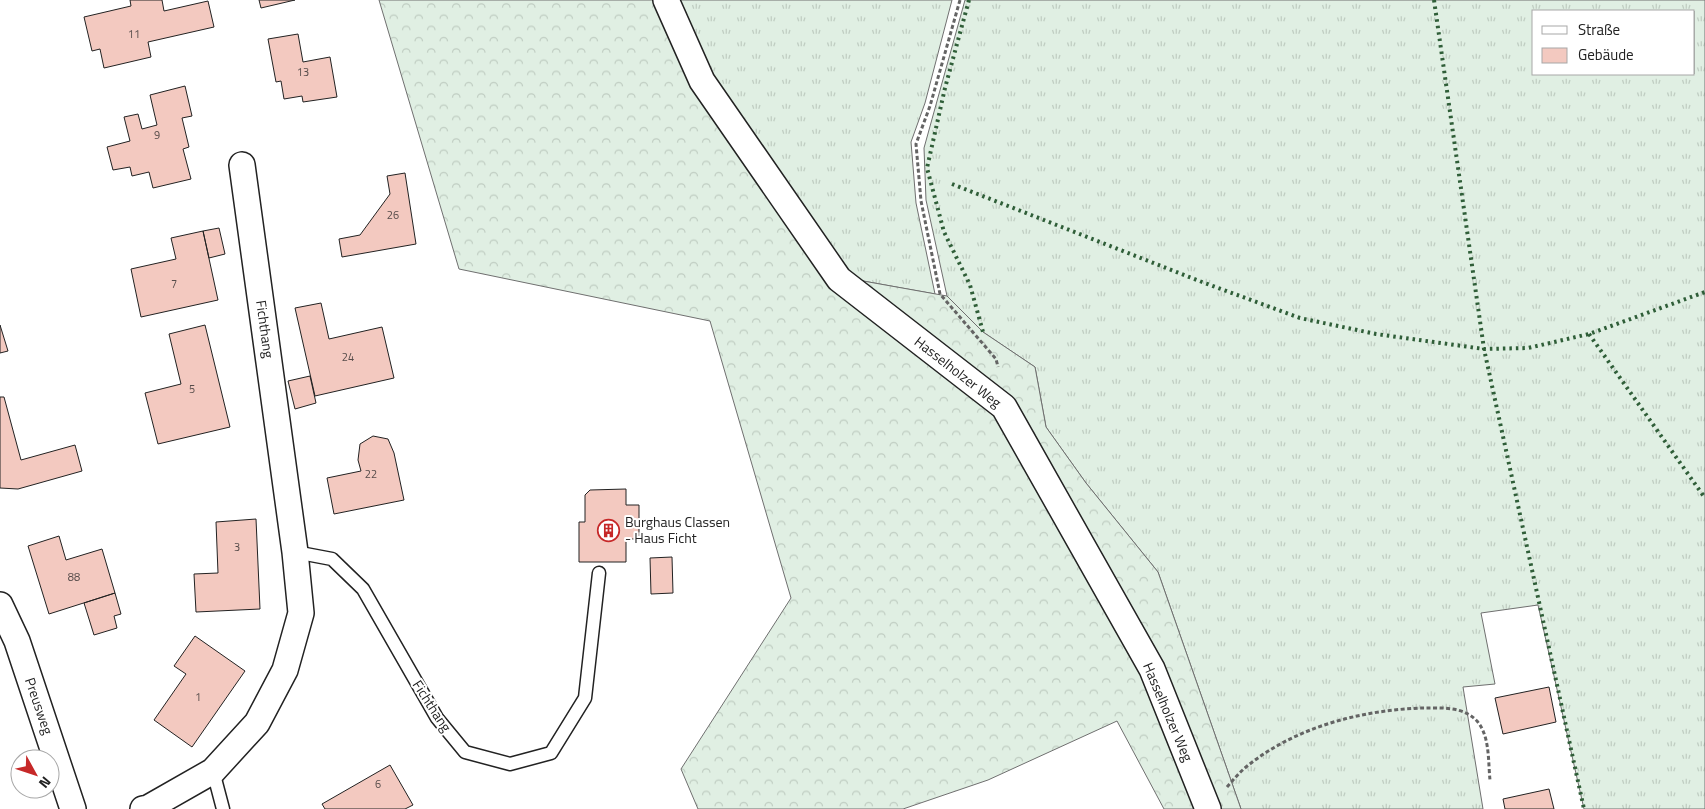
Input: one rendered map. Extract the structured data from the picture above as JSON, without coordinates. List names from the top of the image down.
{
  "streets": {
    "street": ["Fichthang", "Hasselholzer Weg", "Preusweg"]
  },
  "places": {
    "building": ["Burghaus Classen - Haus Ficht"]
  },
  "house_numbers": [
    "11",
    "13",
    "9",
    "26",
    "7",
    "24",
    "5",
    "22",
    "3",
    "88",
    "1",
    "6"
  ],
  "legend": ["Straße", "Gebäude"],
  "north": "bottom right"
}
